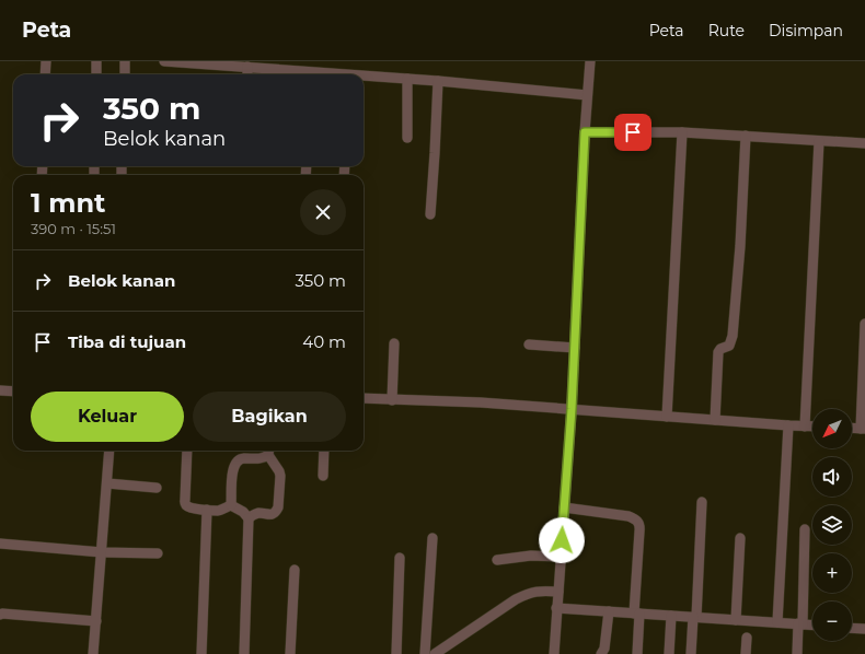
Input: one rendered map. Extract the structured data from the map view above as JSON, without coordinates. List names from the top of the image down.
{
  "north": "bottom left",
  "page": {
    "header": "Peta",
    "nav": ["Peta", "Rute", "Disimpan"],
    "turn": ["350 m", "Belok kanan"],
    "heading": ["1 mnt", "390 m · 15:51"],
    "list": [
      {
        "name": "Belok kanan",
        "value": "350 m"
      },
      {
        "name": "Tiba di tujuan",
        "value": "40 m"
      }
    ],
    "buttons": ["Keluar", "Bagikan"],
    "map_buttons": ["+", "−"]
  }
}
